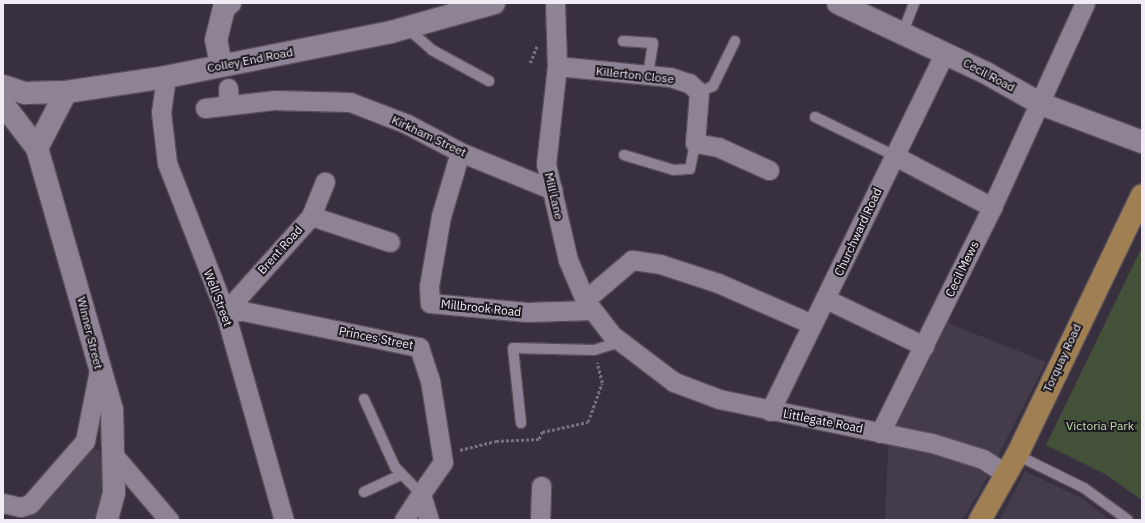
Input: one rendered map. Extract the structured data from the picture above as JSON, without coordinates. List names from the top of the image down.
{
  "streets": {
    "main road": [
      "Colley End Road",
      "Cecil Road",
      "Winner Street",
      "Torquay Road"
    ],
    "street": [
      "Killerton Close",
      "Kirkham Street",
      "Mill Lane",
      "Churchward Road",
      "Brent Road",
      "Cecil Mews",
      "Well Street",
      "Millbrook Road",
      "Princes Street",
      "Littlegate Road"
    ]
  },
  "crossings": [
    ["Colley End Road", "Well Street"],
    ["Killerton Close", "Mill Lane"],
    ["Cecil Road", "Churchward Road"],
    ["Cecil Road", "Cecil Mews"],
    ["Kirkham Street", "Mill Lane"],
    ["Kirkham Street", "Millbrook Road"],
    ["Mill Lane", "Millbrook Road"],
    ["Mill Lane", "Littlegate Road"],
    ["Churchward Road", "Littlegate Road"],
    ["Brent Road", "Well Street"],
    ["Brent Road", "Princes Street"],
    ["Cecil Mews", "Littlegate Road"],
    ["Well Street", "Princes Street"],
    ["Torquay Road", "Littlegate Road"]
  ],
  "parks": ["Victoria Park"]
}
